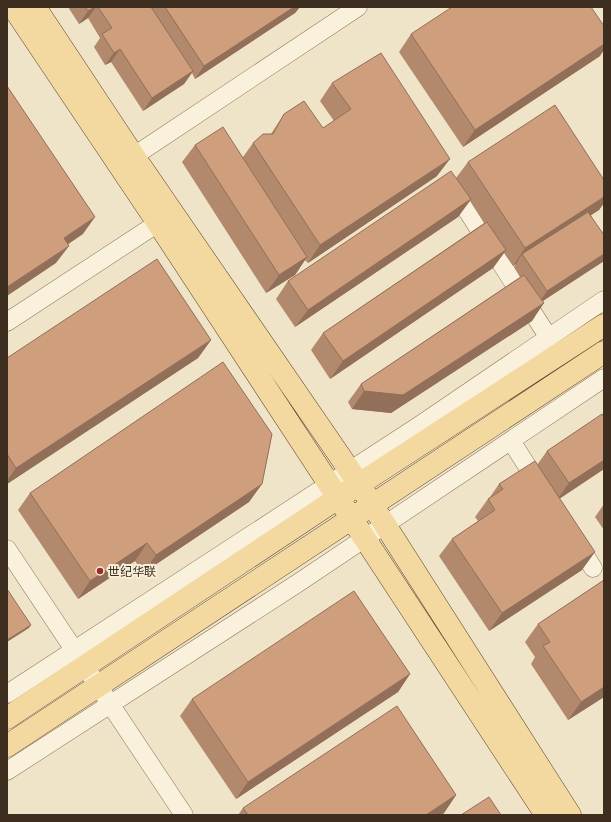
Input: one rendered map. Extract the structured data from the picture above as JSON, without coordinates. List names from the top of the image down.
{
  "places": ["世纪华联"]
}
